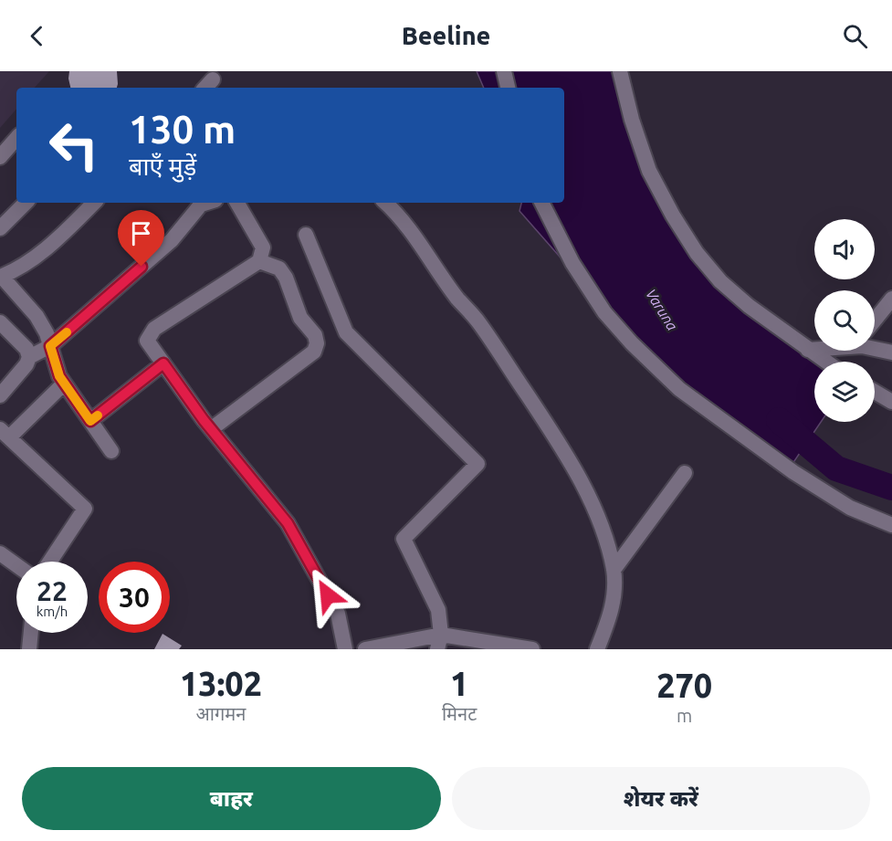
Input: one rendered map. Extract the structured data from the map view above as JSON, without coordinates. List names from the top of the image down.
{
  "water": ["Varuna"],
  "page": {
    "header": "Beeline",
    "turn": ["130 m", "बाएँ मुड़ें"],
    "speed": "22 km/h",
    "limit": "30",
    "eta": [
      "13:02",
      "आगमन",
      "1",
      "मिनट",
      "270",
      "m"
    ],
    "buttons": ["बाहर", "शेयर करें"]
  }
}
